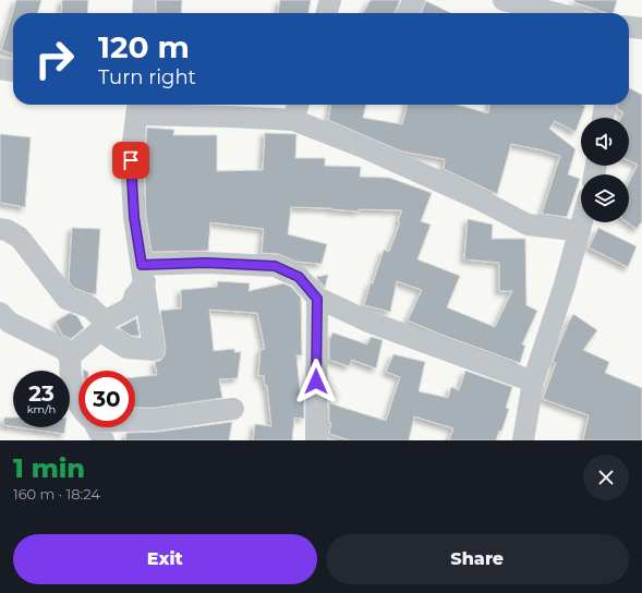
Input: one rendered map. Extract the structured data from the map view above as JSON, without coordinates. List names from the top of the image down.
{
  "page": {
    "turn": ["120 m", "Turn right"],
    "speed": "23 km/h",
    "limit": "30",
    "heading": ["1 min", "160 m · 18:24"],
    "buttons": ["Exit", "Share"]
  }
}
